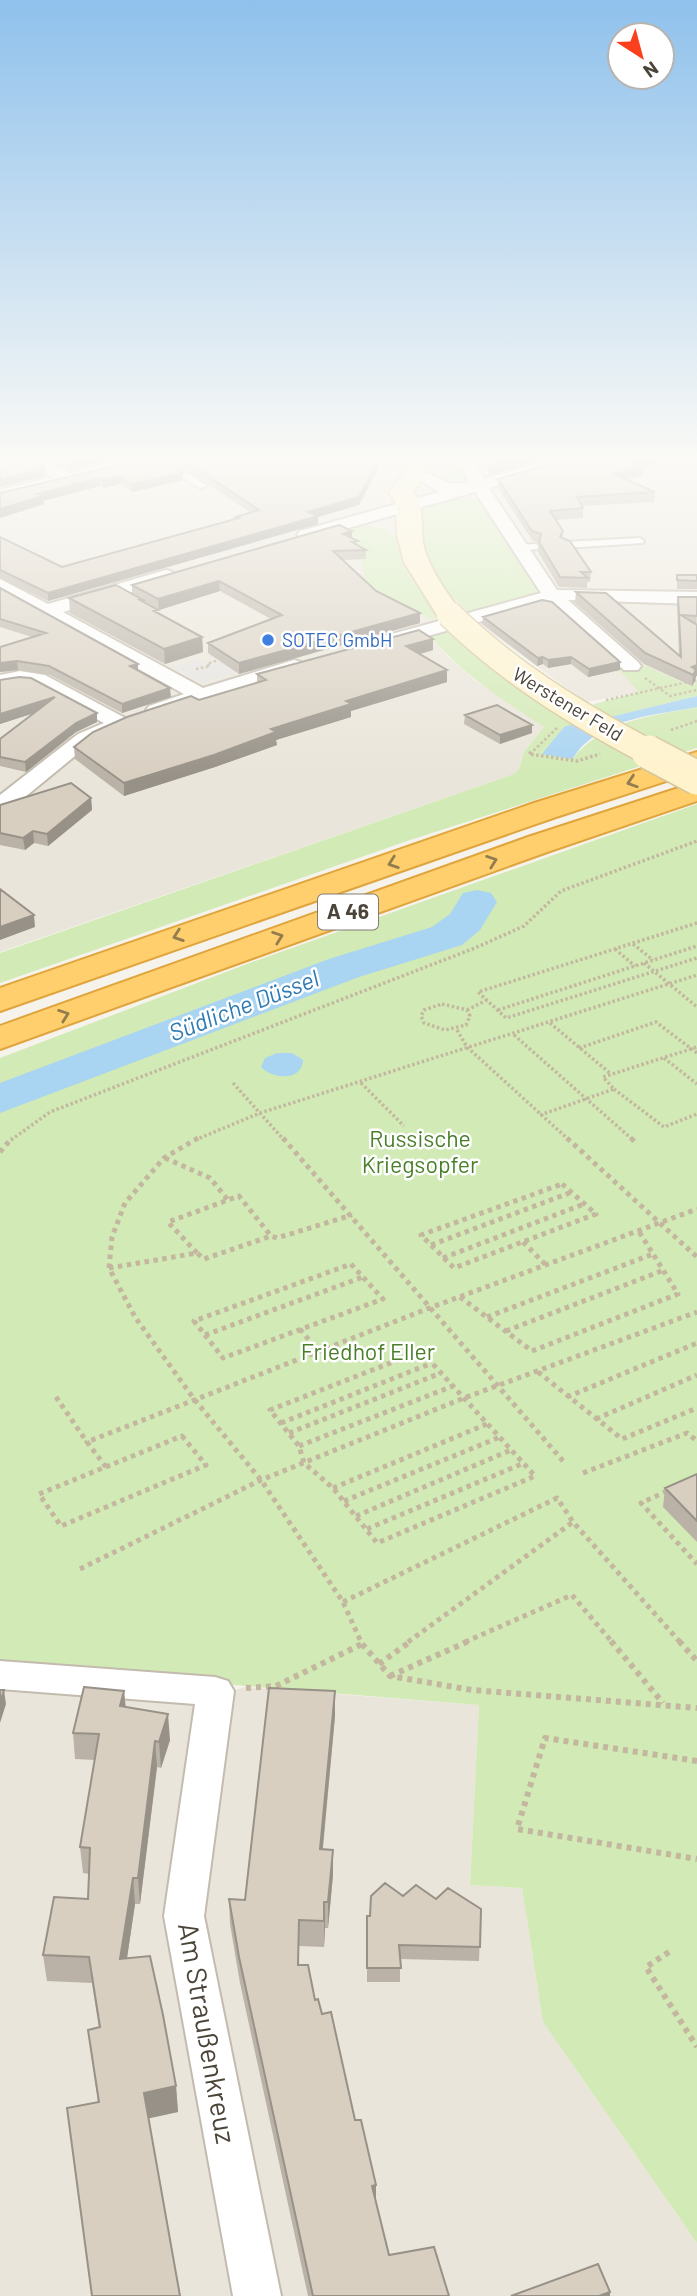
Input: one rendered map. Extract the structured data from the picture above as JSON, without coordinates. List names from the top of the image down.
{
  "streets": {
    "highway": ["A 46"],
    "main road": ["Werstener Feld"],
    "street": ["Am Straußenkreuz"]
  },
  "water": ["Südliche Düssel"],
  "parks": ["Russische Kriegsopfer", "Friedhof Eller"],
  "places": ["SOTEC GmbH"],
  "north": "bottom right"
}
